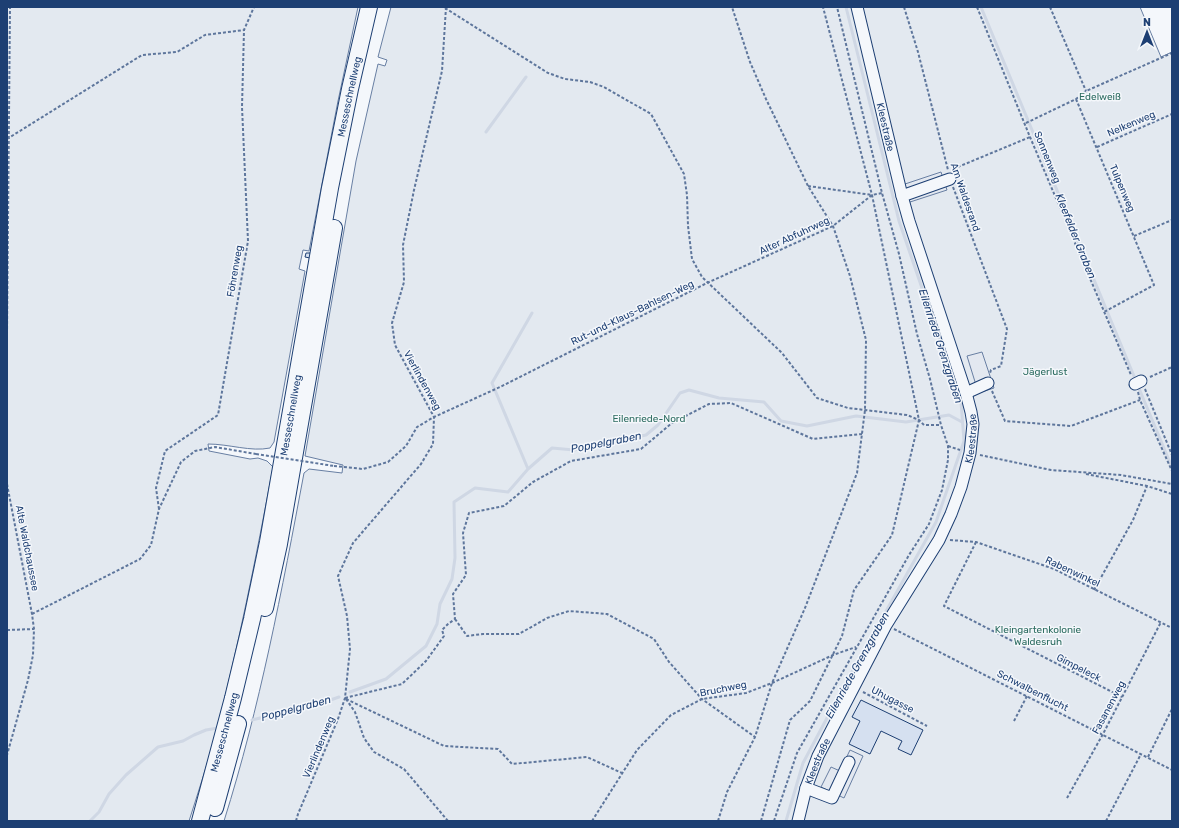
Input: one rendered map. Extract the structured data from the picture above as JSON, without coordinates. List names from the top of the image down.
{
  "streets": {
    "highway": ["Messeschnellweg"],
    "street": ["Kleestraße"],
    "path": [
      "Nelkenweg",
      "Sonnenweg",
      "Tulpenweg",
      "Am Waldesrand",
      "Alter Abfuhrweg",
      "Föhrenweg",
      "Rut-und-Klaus-Bahlsen-Weg",
      "Vierlindenweg",
      "Alte Waldchaussee",
      "Rabenwinkel",
      "Gimpeleck",
      "Bruchweg",
      "Schwalbenflucht",
      "Uhugasse",
      "Fasanenweg"
    ]
  },
  "crossings": [
    ["Nelkenweg", "Tulpenweg"],
    ["Kleestraße", "Rabenwinkel"],
    ["Kleestraße", "Schwalbenflucht"],
    ["Kleestraße", "Uhugasse"],
    ["Sonnenweg", "Tulpenweg"],
    ["Alter Abfuhrweg", "Rut-und-Klaus-Bahlsen-Weg"],
    ["Föhrenweg", "Rut-und-Klaus-Bahlsen-Weg"],
    ["Rut-und-Klaus-Bahlsen-Weg", "Vierlindenweg"],
    ["Rabenwinkel", "Gimpeleck"],
    ["Rabenwinkel", "Fasanenweg"],
    ["Gimpeleck", "Fasanenweg"],
    ["Schwalbenflucht", "Fasanenweg"]
  ],
  "water": ["Kleefelder Graben", "Eilenriede Grenzgraben", "Poppelgraben"],
  "parks": [
    "Edelweiß",
    "Jägerlust",
    "Eilenriede-Nord",
    "Kleingartenkolonie Waldesruh"
  ],
  "north": "top"
}
